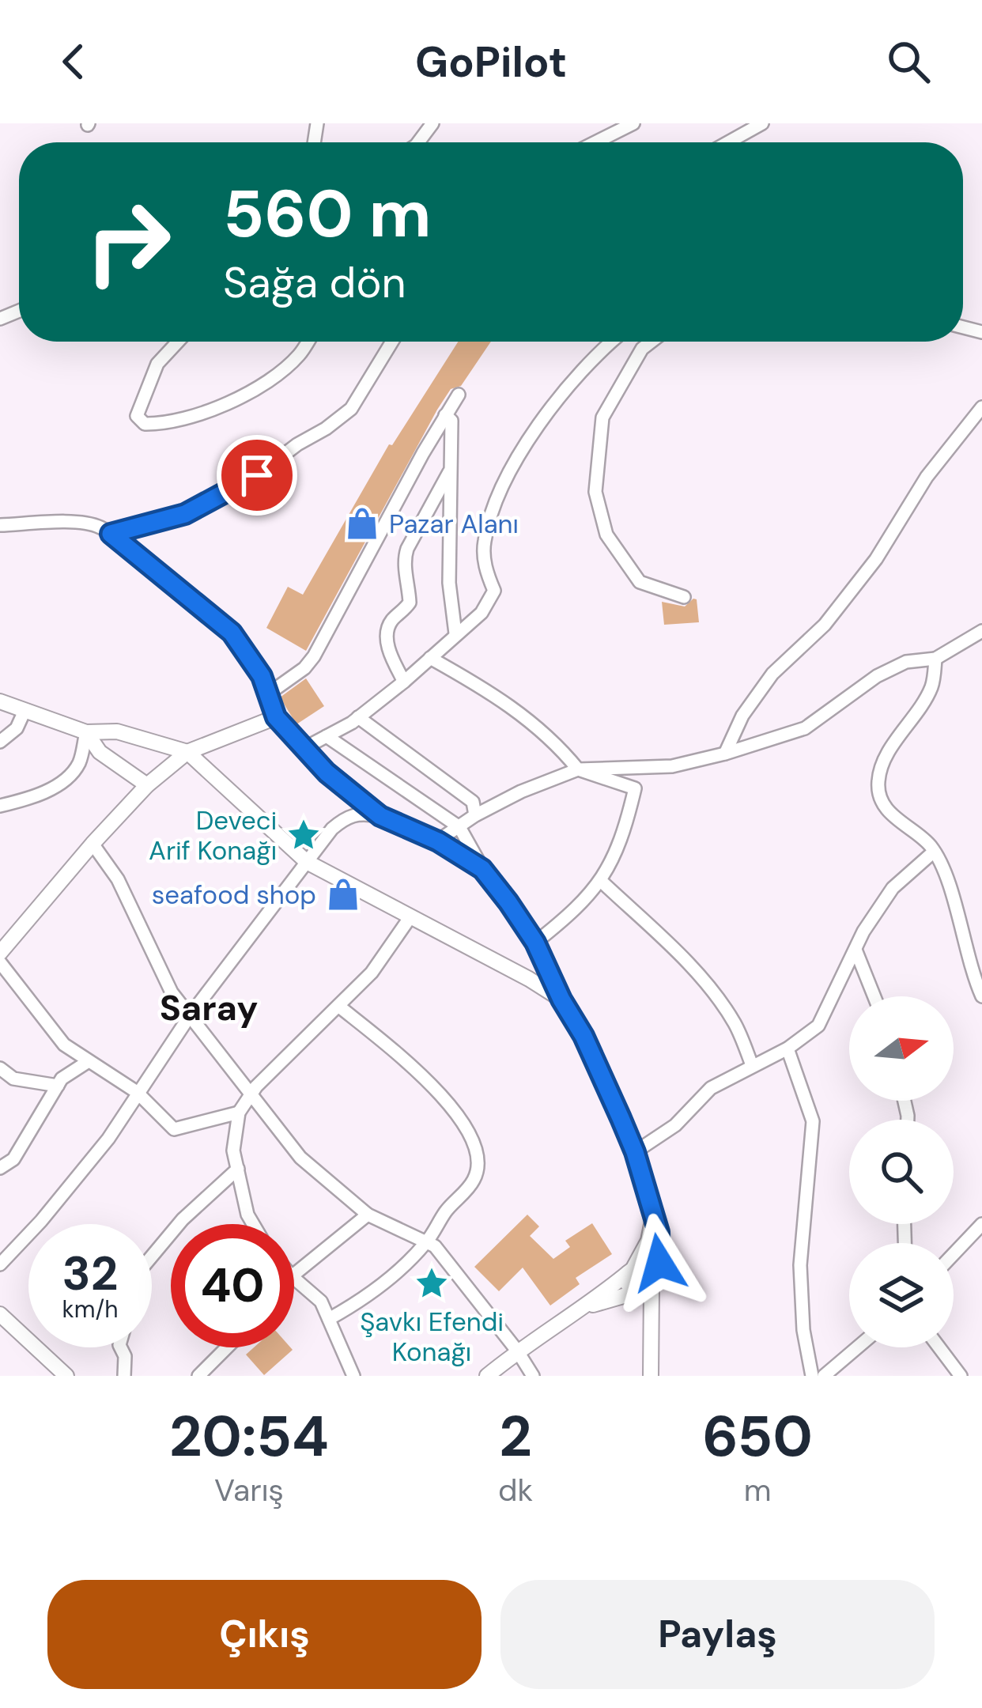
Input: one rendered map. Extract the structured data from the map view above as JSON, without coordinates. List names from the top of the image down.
{
  "districts": ["Saray"],
  "places": {
    "shop": ["Pazar Alanı", "seafood shop"],
    "place": ["Deveci Arif Konağı", "Şavkı Efendi Konağı"]
  },
  "north": "right",
  "page": {
    "header": "GoPilot",
    "turn": ["560 m", "Sağa dön"],
    "speed": "32 km/h",
    "limit": "40",
    "eta": [
      "20:54",
      "Varış",
      "2",
      "dk",
      "650",
      "m"
    ],
    "buttons": ["Çıkış", "Paylaş"]
  }
}
